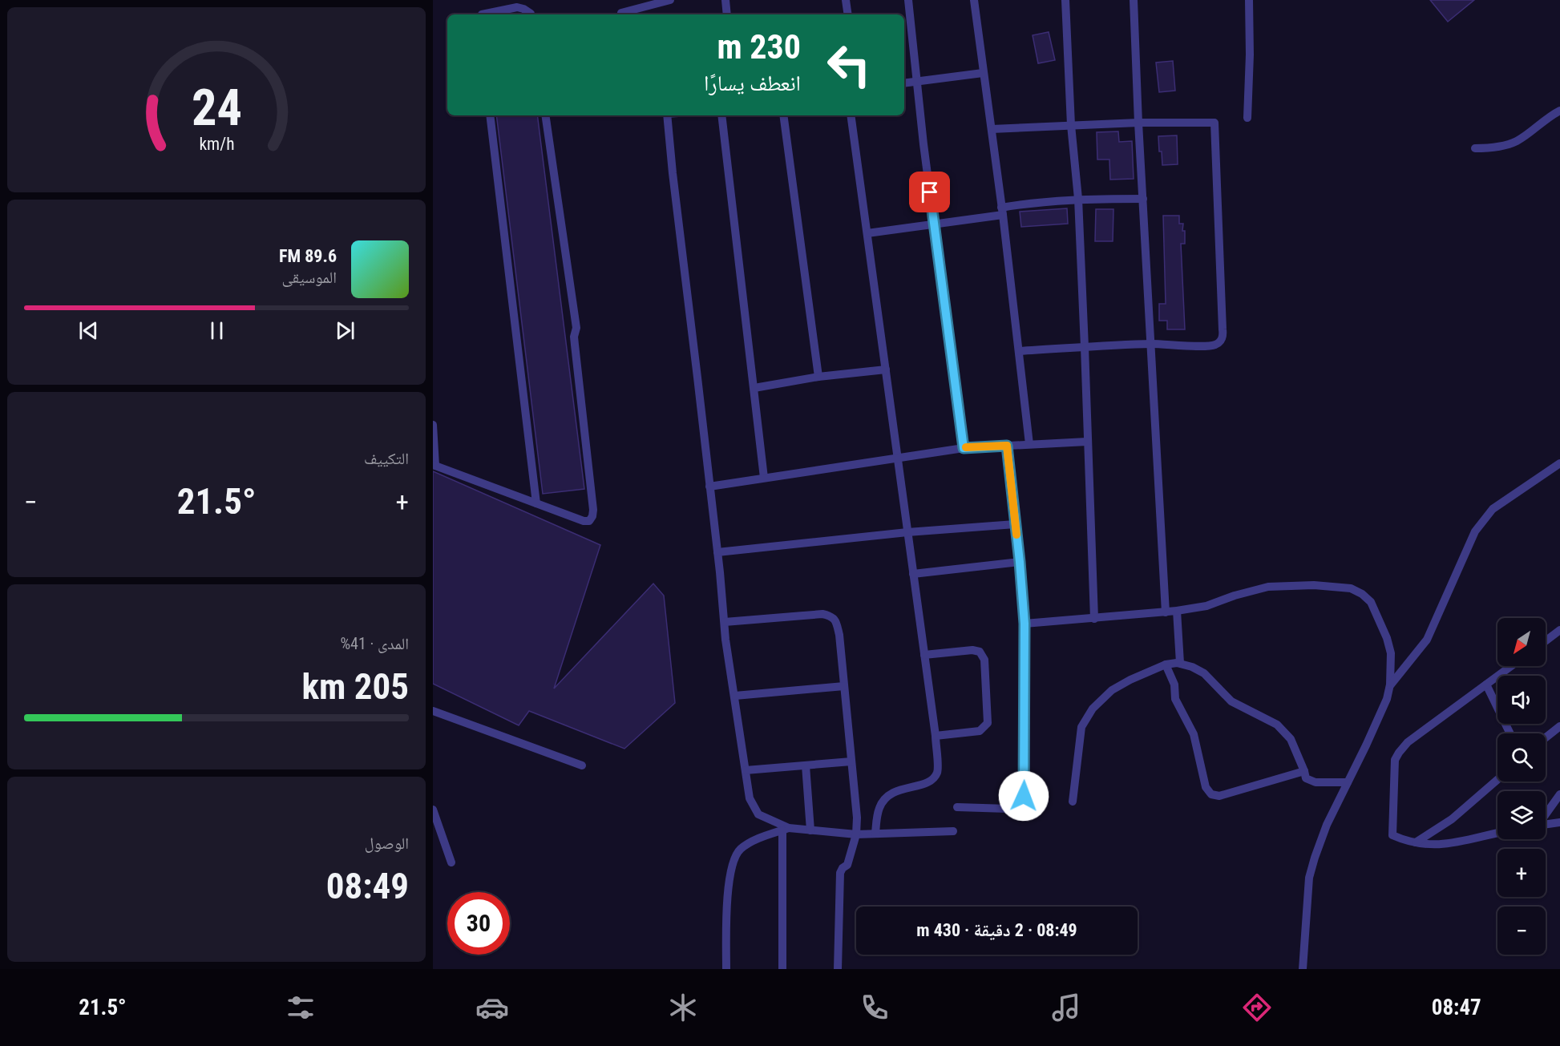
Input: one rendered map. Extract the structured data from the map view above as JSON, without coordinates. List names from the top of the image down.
{
  "north": "bottom left",
  "page": {
    "turn": ["230 m", "انعطف يسارًا"],
    "song": ["89.6 FM", "الموسيقى"],
    "tile": [
      "التكييف",
      ["المدى · 41%", "205 km"],
      ["الوصول", "08:49"]
    ],
    "heat": ["−", "21.5°", "+"],
    "map_buttons": ["+", "−"],
    "limit": "30",
    "trip": "08:49 · 2 دقيقة · 430 m",
    "tabs": ["08:47", "21.5°"],
    "gauge": ["24", "km/h"]
  }
}
